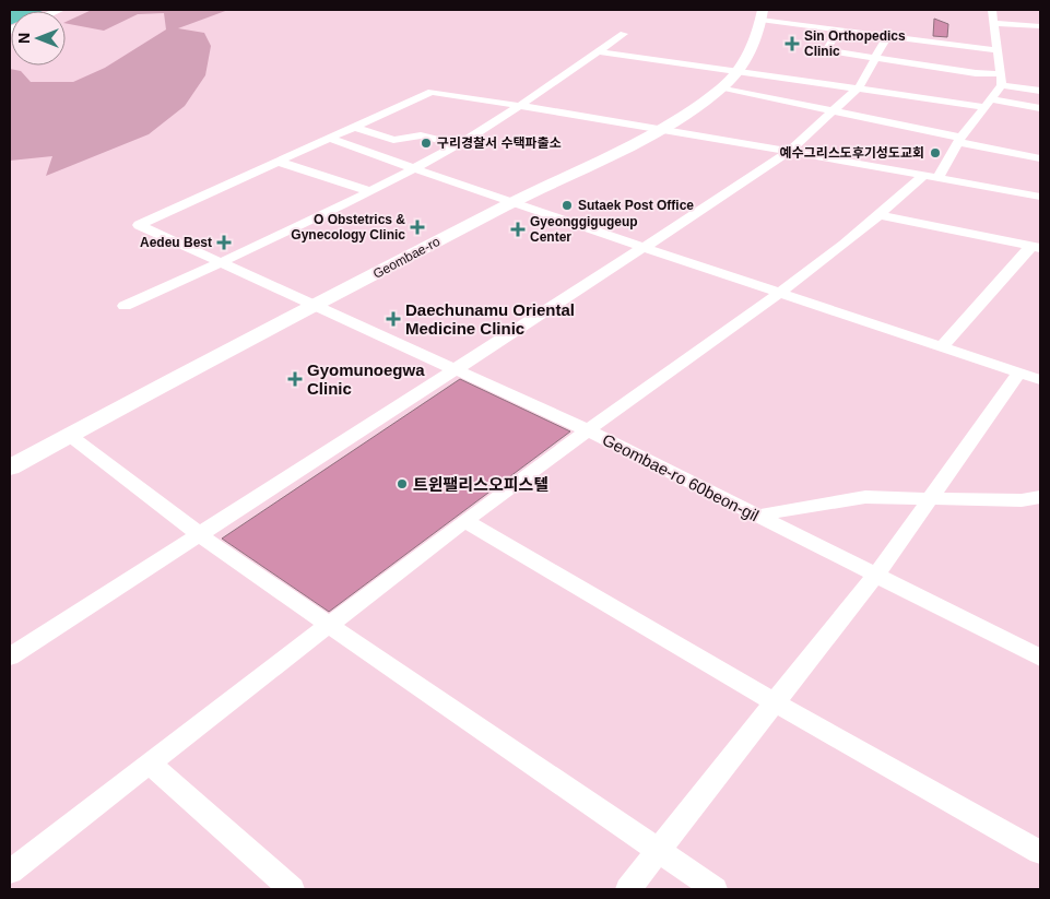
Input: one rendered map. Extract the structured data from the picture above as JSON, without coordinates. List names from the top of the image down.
{
  "streets": {
    "street": ["Geombae-ro", "Geombae-ro 60beon-gil"]
  },
  "crossings": [
    ["Geombae-ro", "Geombae-ro 60beon-gil"]
  ],
  "places": {
    "health": [
      "Sin Orthopedics Clinic",
      "O Obstetrics & Gynecology Clinic",
      "Gyeonggigugeup Center",
      "Aedeu Best",
      "Daechunamu Oriental Medicine Clinic",
      "Gyomunoegwa Clinic"
    ],
    "other": [
      "구리경찰서 수택파출소",
      "예수그리스도후기성도교회",
      "Sutaek Post Office",
      "트윈팰리스오피스텔"
    ]
  },
  "north": "left"
}
